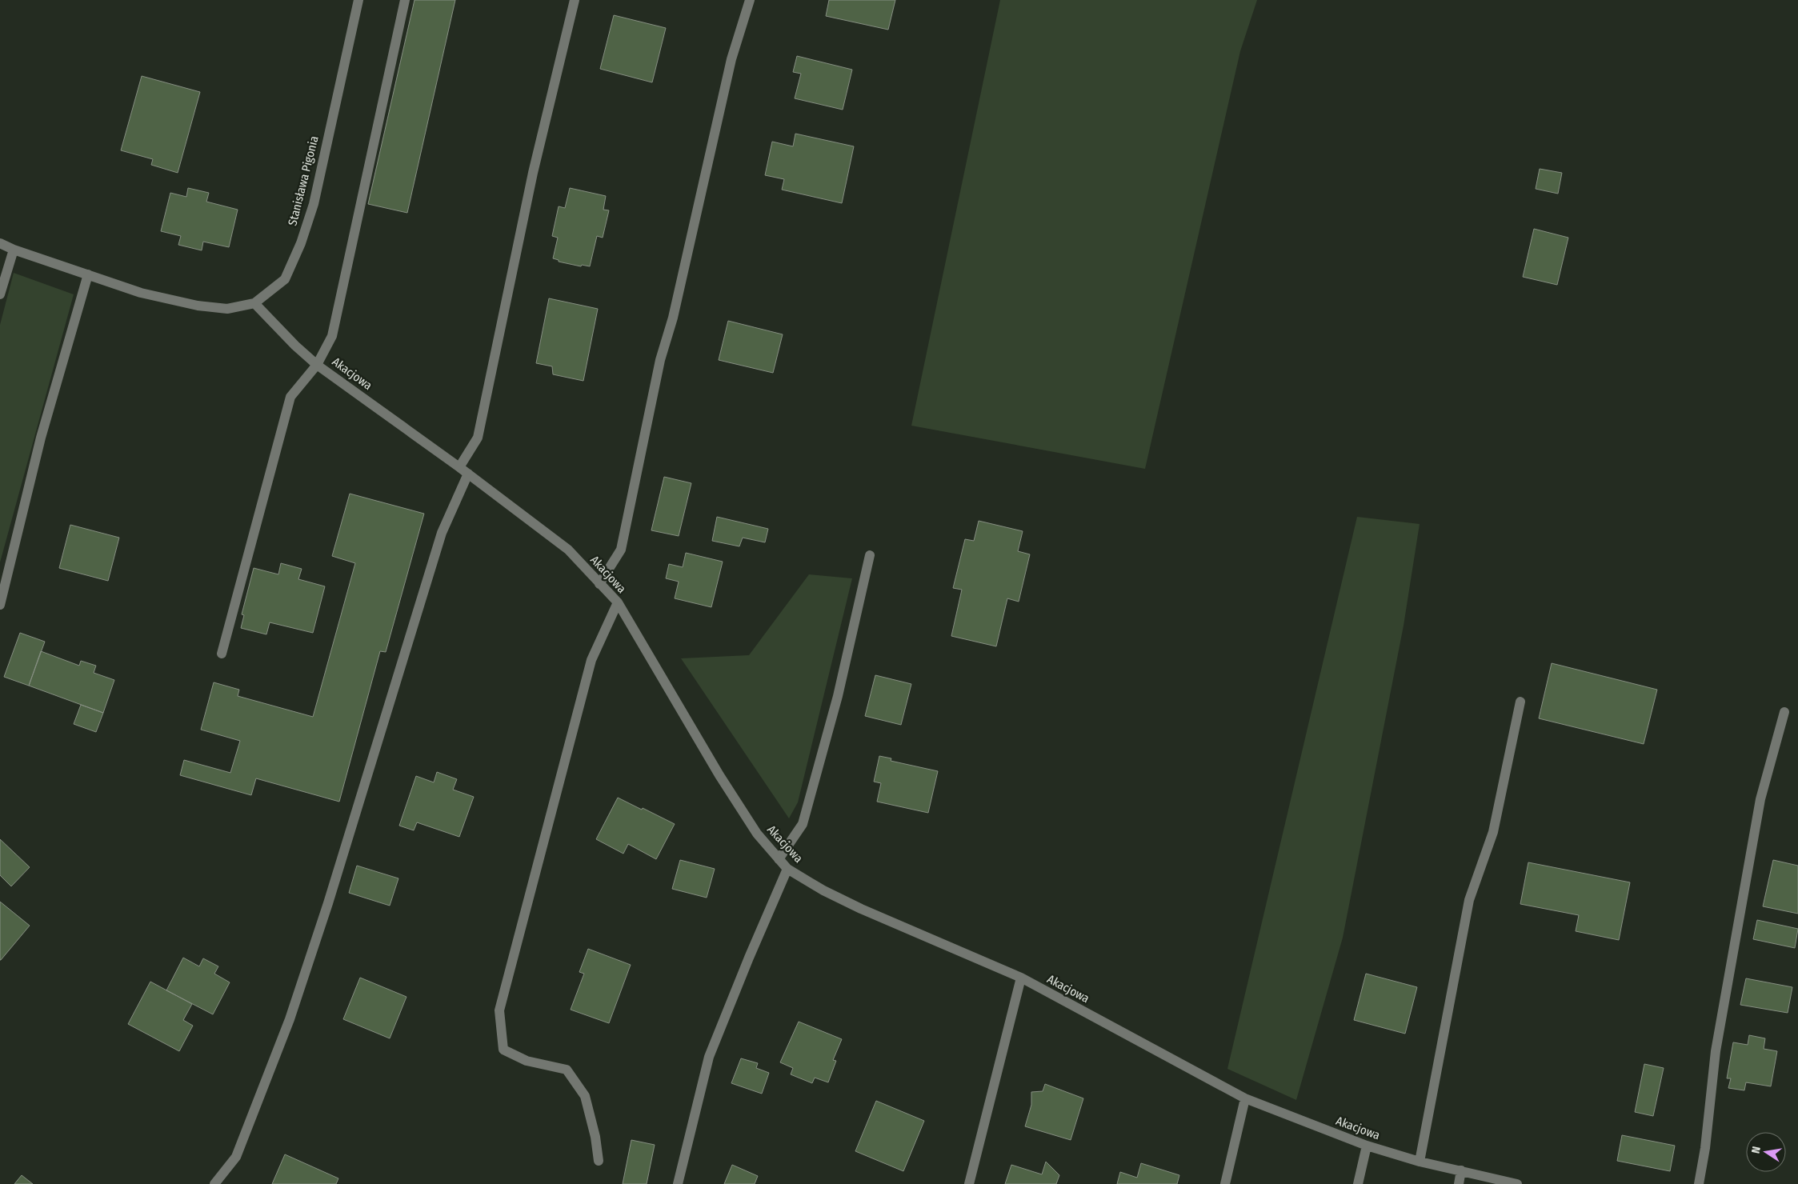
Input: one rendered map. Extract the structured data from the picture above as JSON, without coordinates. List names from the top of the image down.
{
  "streets": {
    "street": ["Stanisława Pigonia", "Akacjowa"]
  },
  "crossings": [
    ["Stanisława Pigonia", "Akacjowa"]
  ],
  "north": "left"
}
